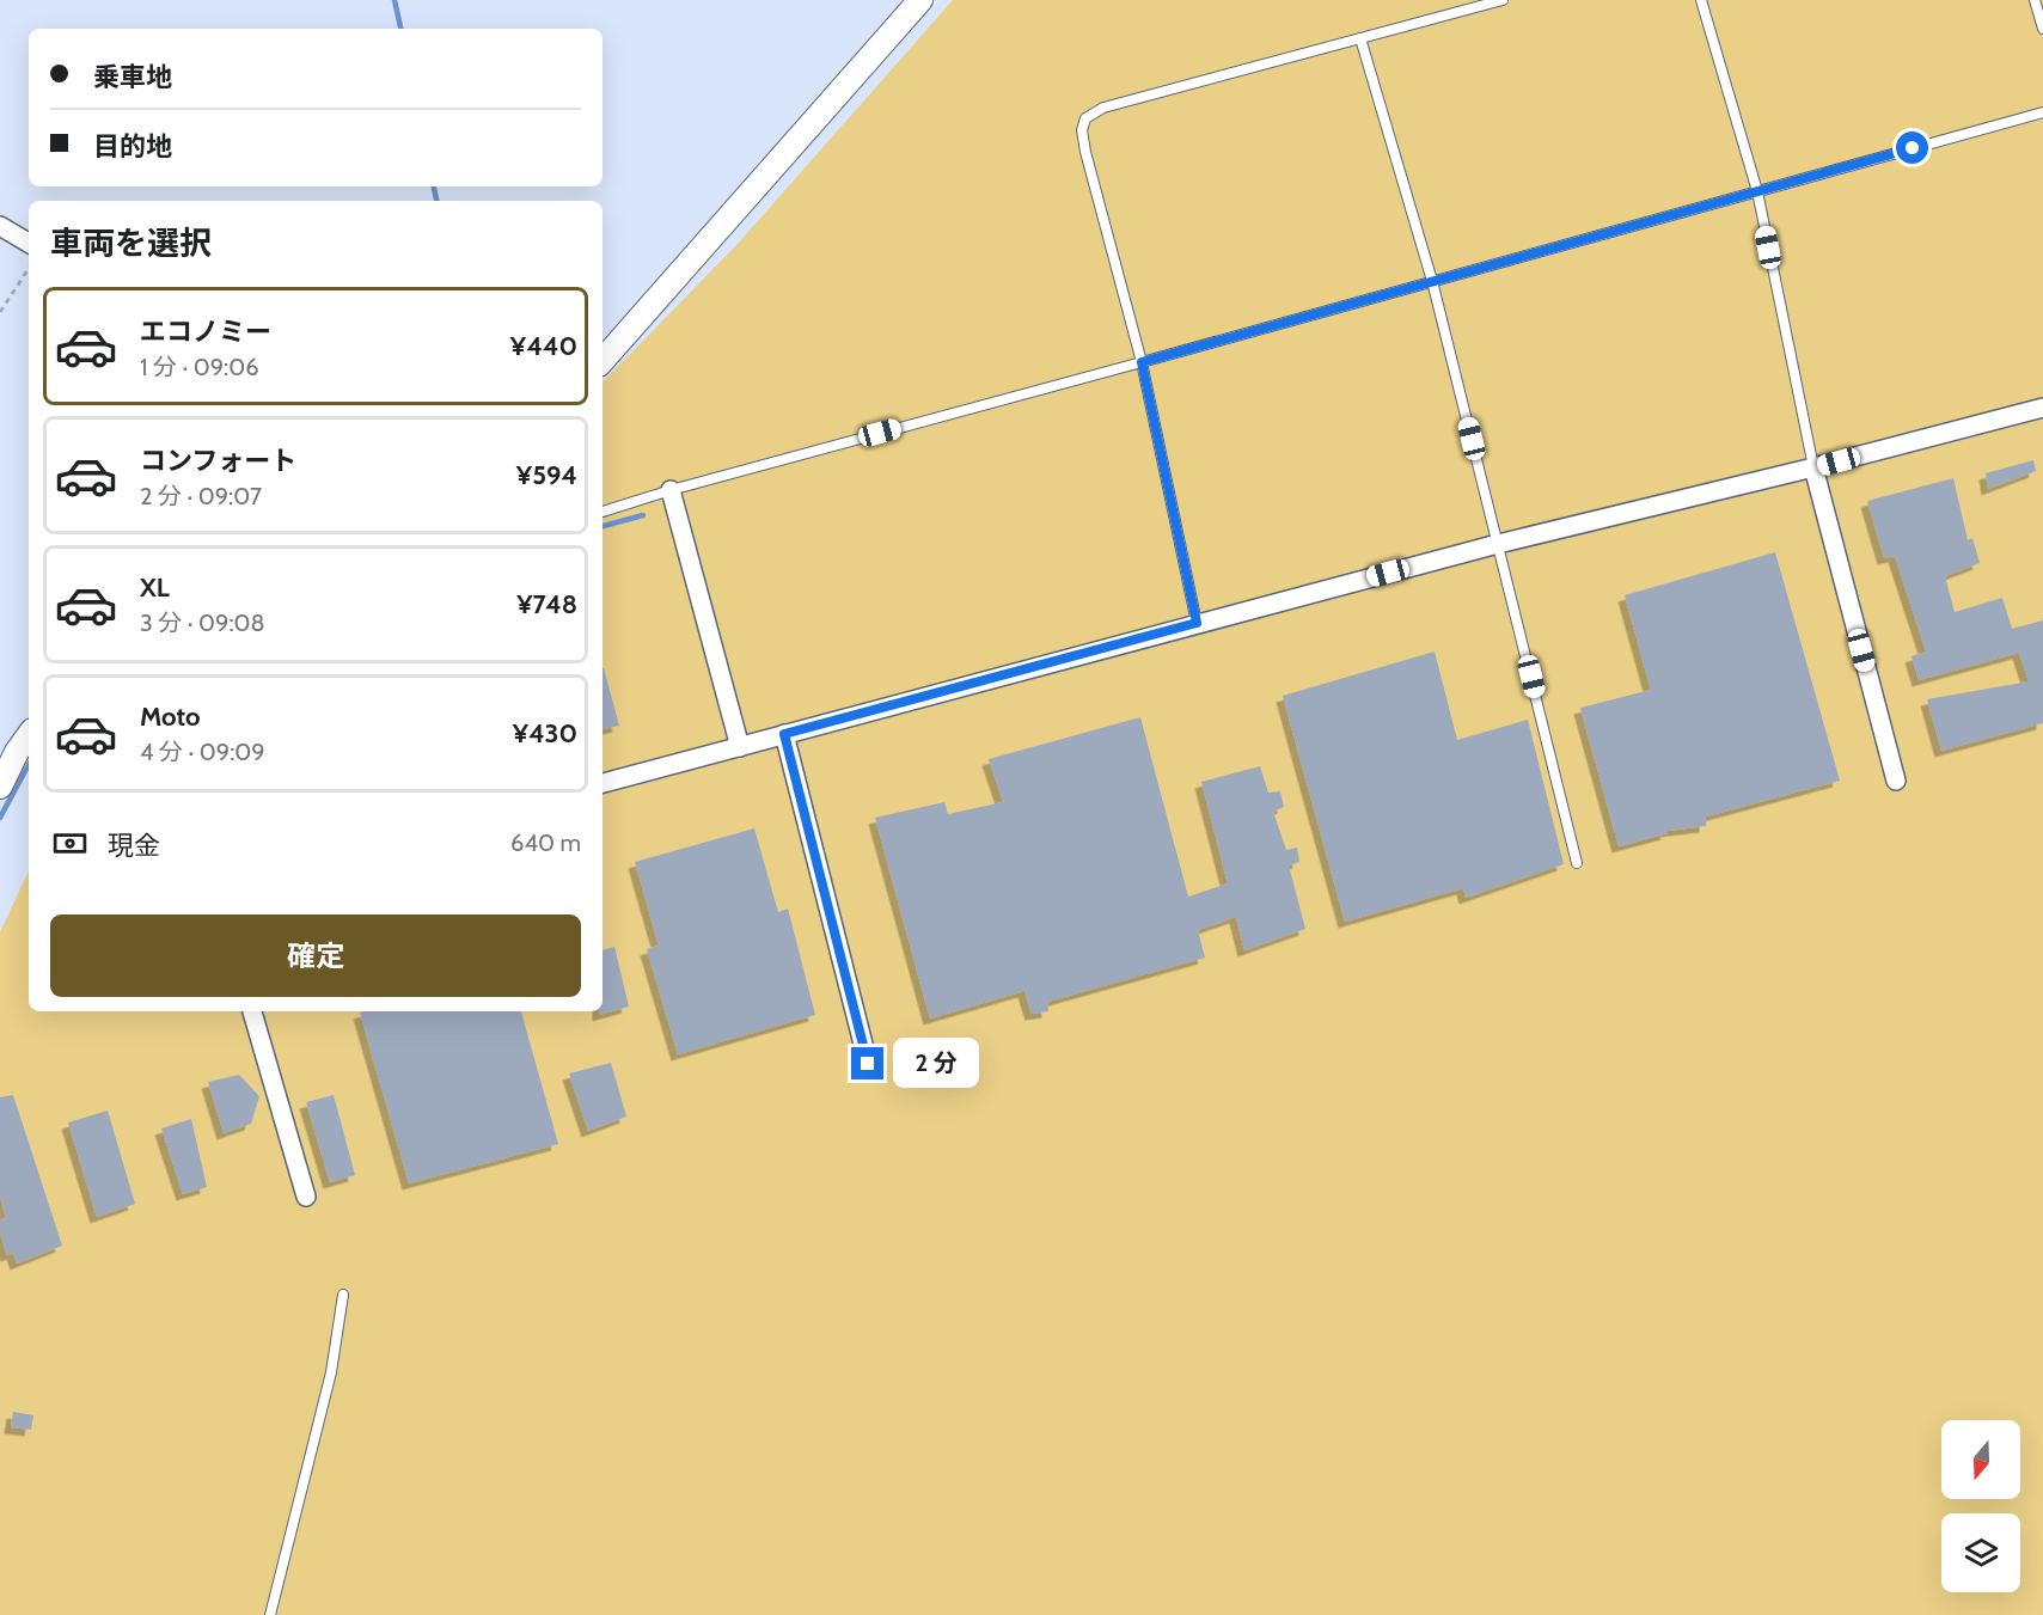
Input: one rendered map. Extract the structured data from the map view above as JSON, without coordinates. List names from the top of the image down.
{
  "north": "bottom",
  "page": {
    "banner": ["乗車地", "目的地"],
    "heading": "車両を選択",
    "list": [
      {
        "name": "エコノミー",
        "note": "1 分 · 09:06",
        "value": "¥440"
      },
      {
        "name": "コンフォート",
        "note": "2 分 · 09:07",
        "value": "¥594"
      },
      {
        "name": "XL",
        "note": "3 分 · 09:08",
        "value": "¥748"
      },
      {
        "name": "Moto",
        "note": "4 分 · 09:09",
        "value": "¥430"
      }
    ],
    "pay": ["現金", "640 m"],
    "buttons": "確定",
    "bubble": "2 分"
  }
}
